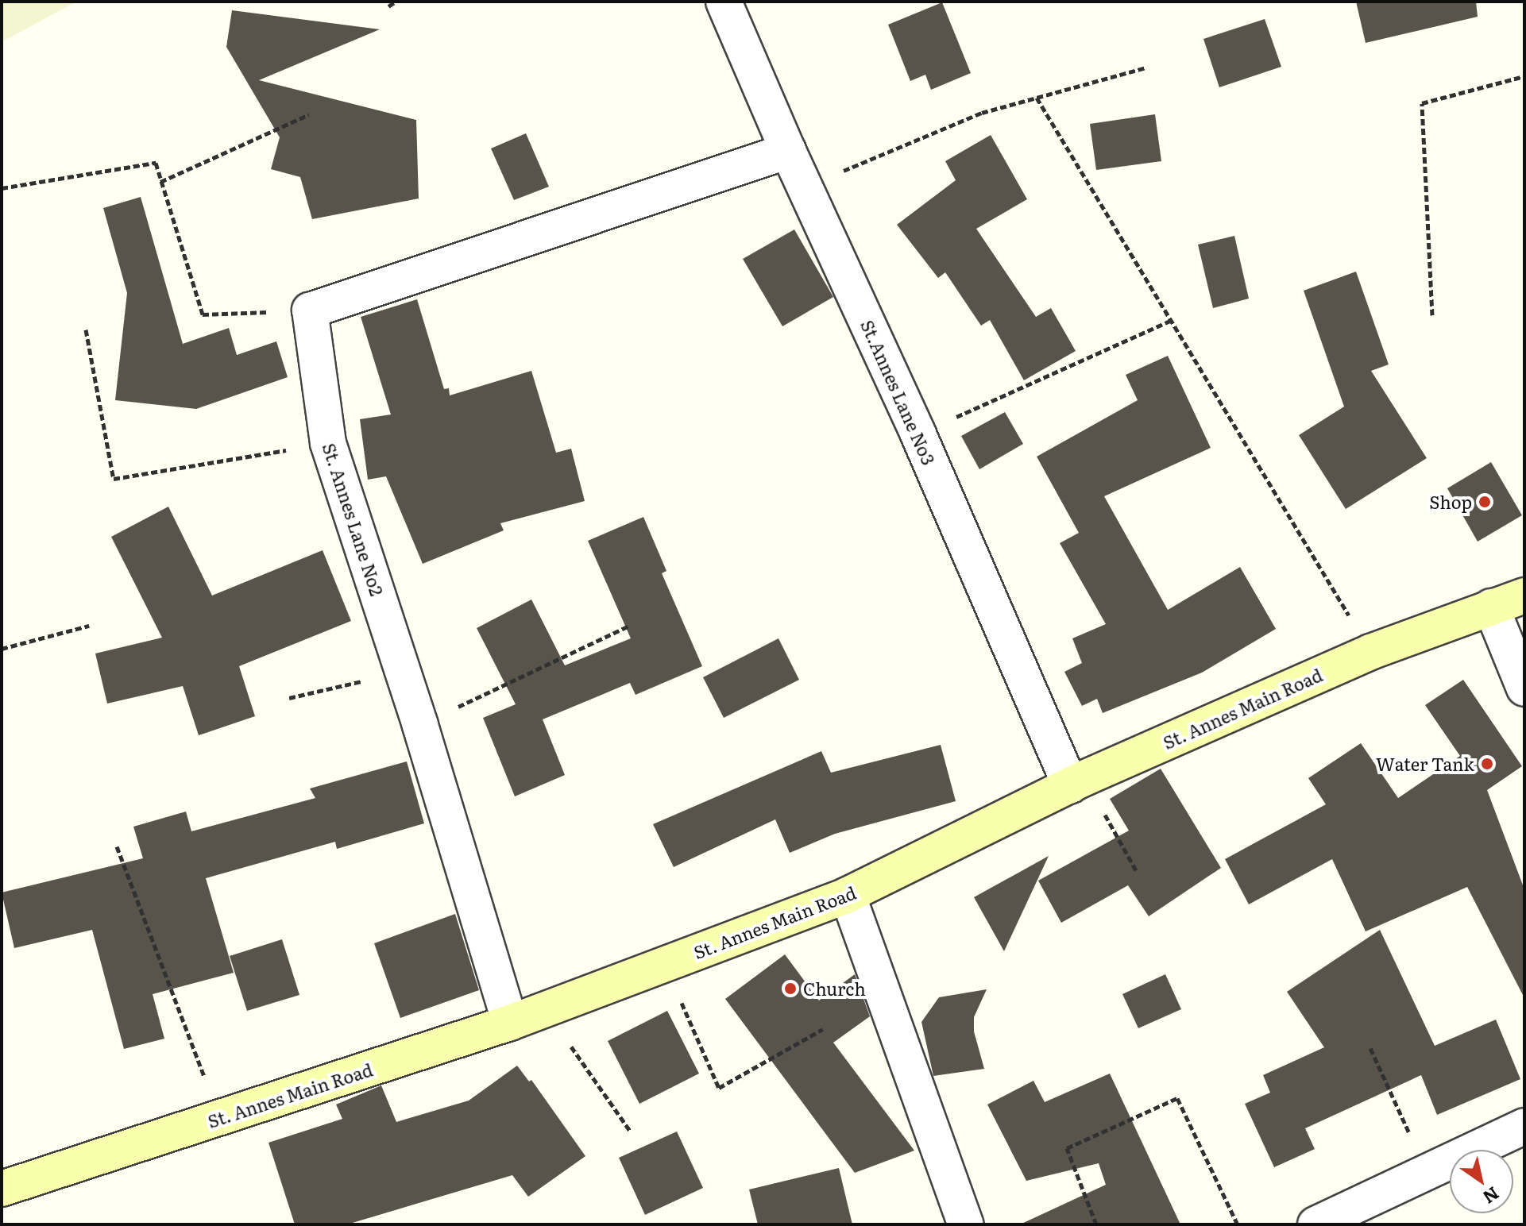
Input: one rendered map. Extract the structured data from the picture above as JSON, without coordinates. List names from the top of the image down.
{
  "streets": {
    "street": ["St.Annes Lane No3", "St. Annes Lane No2", "St. Annes Main Road"]
  },
  "crossings": [
    ["St.Annes Lane No3", "St. Annes Main Road"],
    ["St. Annes Lane No2", "St. Annes Main Road"]
  ],
  "places": ["Shop", "Water Tank", "Church"],
  "north": "bottom right"
}
